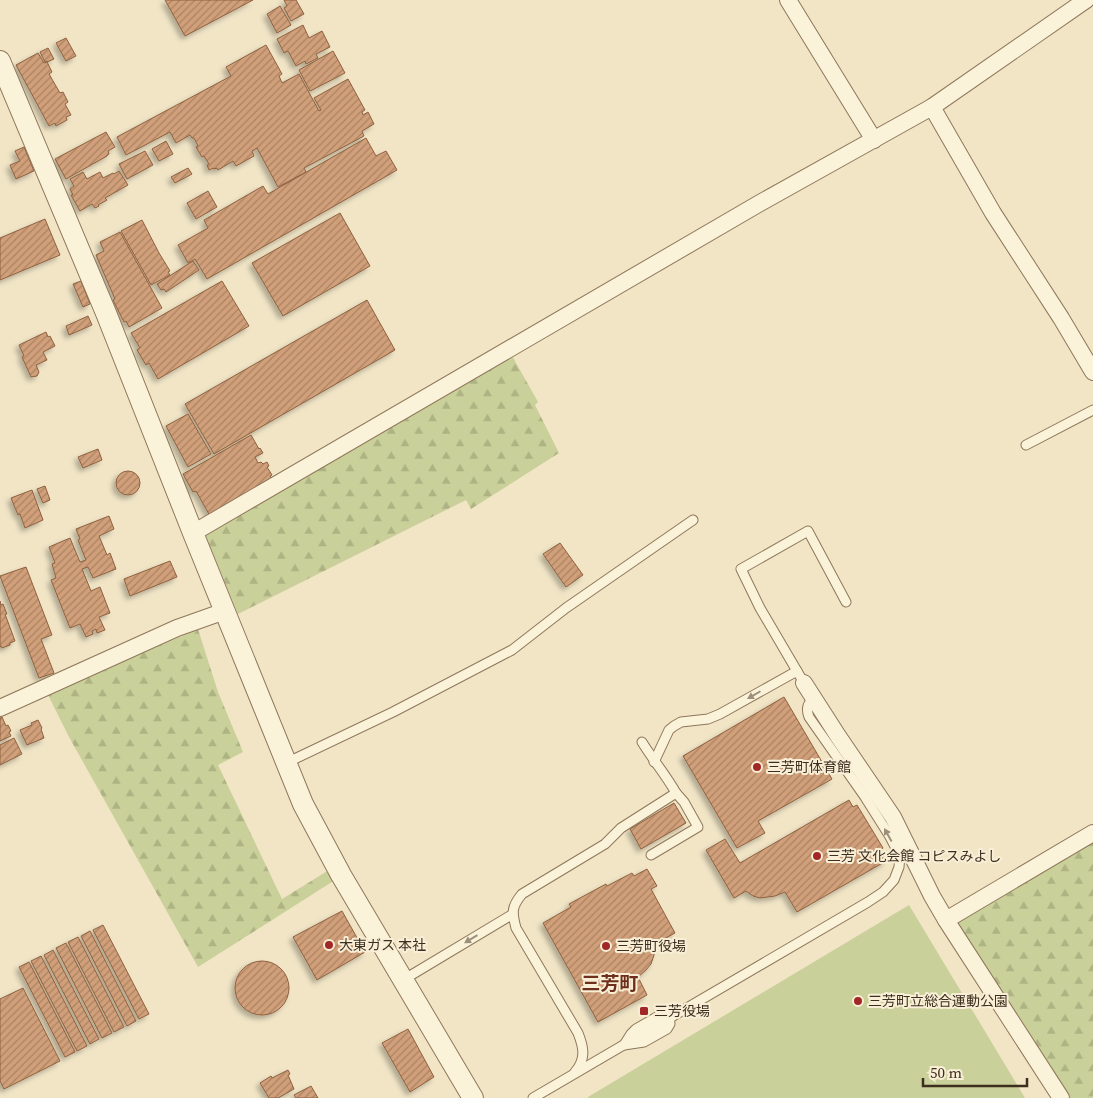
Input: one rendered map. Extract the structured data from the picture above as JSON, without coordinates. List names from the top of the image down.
{
  "districts": ["三芳町"],
  "places": {
    "other": [
      "三芳町体育館",
      "三芳 文化会館 コピスみよし",
      "大東ガス 本社",
      "三芳町役場",
      "三芳町立総合運動公園"
    ],
    "transit": ["三芳役場"]
  },
  "scale_bar": "50 m"
}
